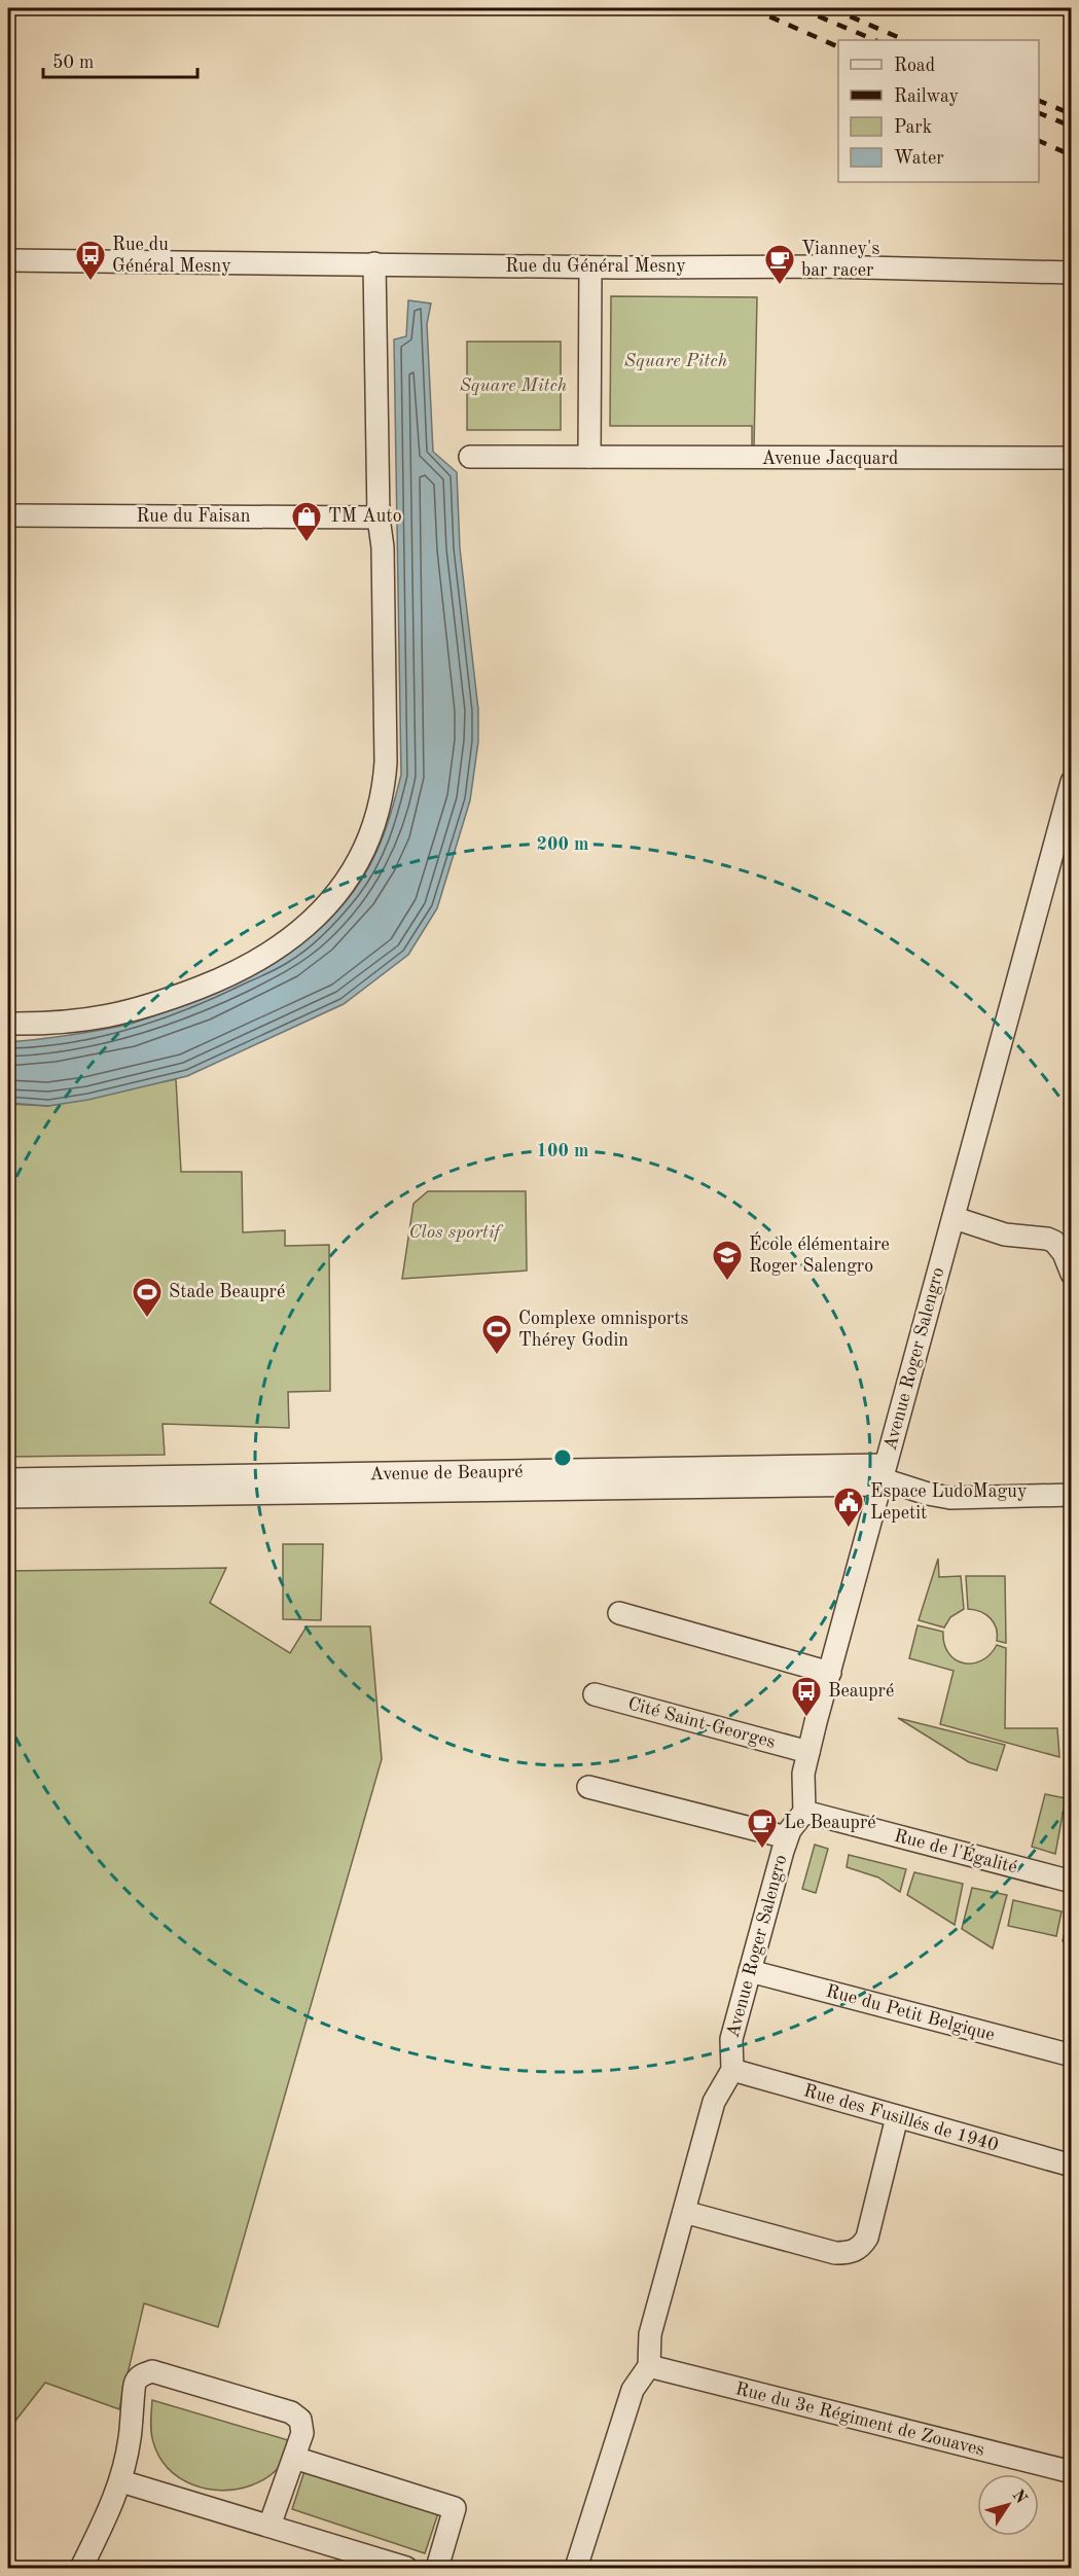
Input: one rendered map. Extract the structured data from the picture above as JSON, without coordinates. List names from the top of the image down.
{
  "streets": {
    "street": [
      "Rue du Général Mesny",
      "Avenue Jacquard",
      "Rue du Faisan",
      "Avenue Roger Salengro",
      "Avenue de Beaupré",
      "Cité Saint-Georges",
      "Rue de l'Égalité",
      "Rue du Petit Belgique",
      "Rue des Fusillés de 1940",
      "Rue du 3e Régiment de Zouaves"
    ]
  },
  "crossings": [
    ["Avenue Roger Salengro", "Avenue de Beaupré"],
    ["Avenue Roger Salengro", "Cité Saint-Georges"],
    ["Avenue Roger Salengro", "Rue de l'Égalité"],
    ["Avenue Roger Salengro", "Rue du Petit Belgique"],
    ["Avenue Roger Salengro", "Rue des Fusillés de 1940"]
  ],
  "parks": ["Square Pitch", "Square Mitch", "Clos sportif"],
  "places": {
    "bus stop": ["Rue du Général Mesny", "Beaupré"],
    "cafe": ["Vianney's bar racer", "Le Beaupré"],
    "shop": ["TM Auto"],
    "school or university": ["École élémentaire Roger Salengro"],
    "sports": ["Stade Beaupré", "Complexe omnisports Thérey Godin"],
    "public building": ["Espace LudoMaguy Lepetit"]
  },
  "legend": [
    "Road",
    "Railway",
    "Park",
    "Water"
  ],
  "scale_bar": "50 m",
  "north": "top right",
  "rings": ["200 m", "100 m"]
}
